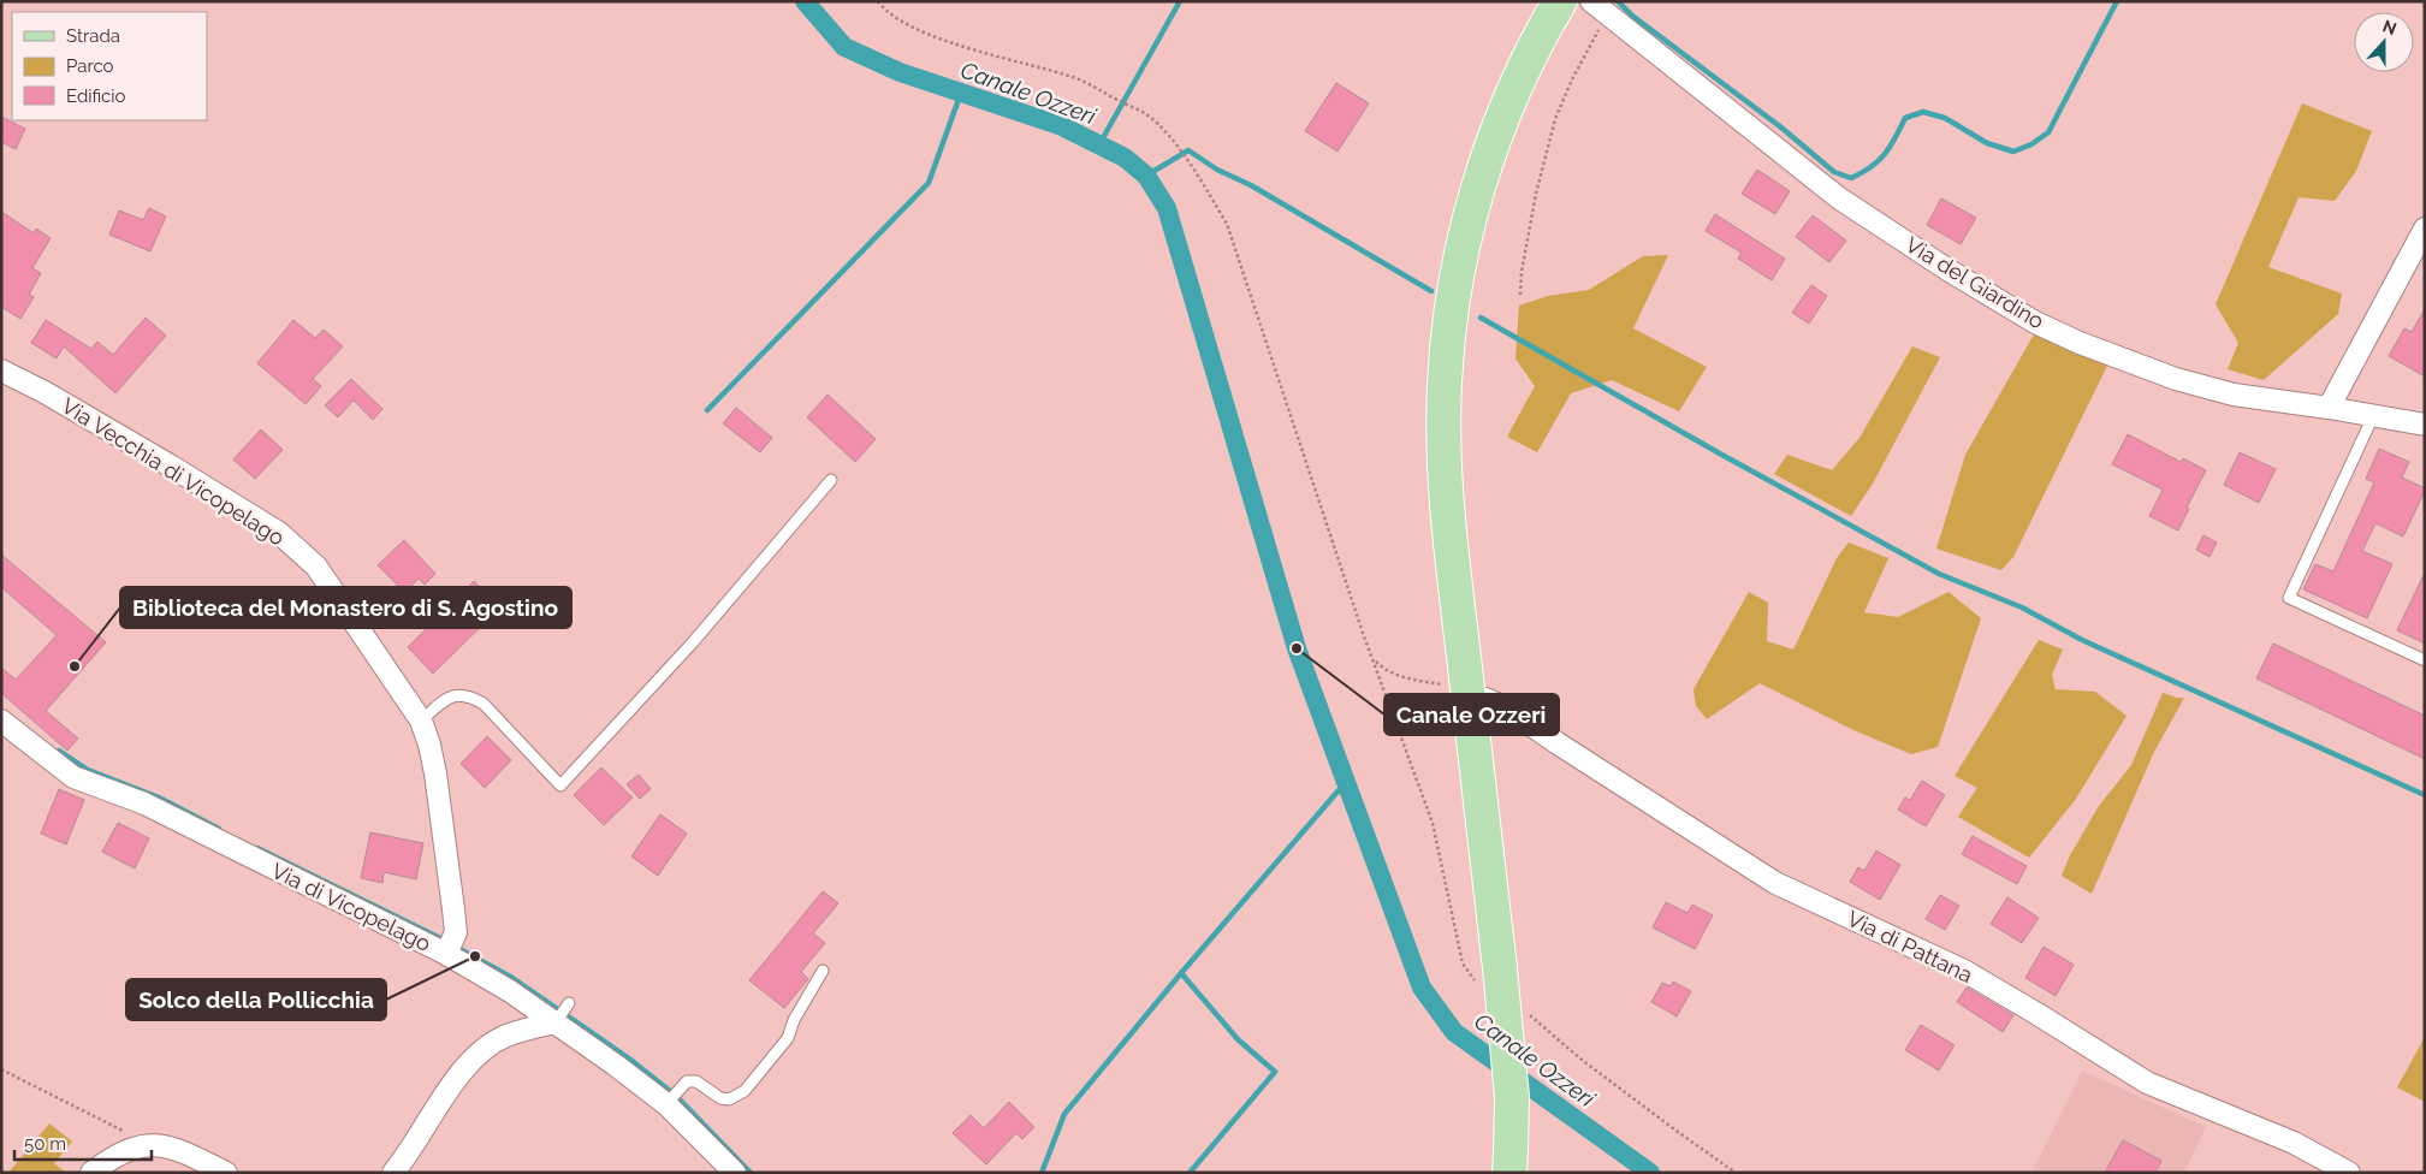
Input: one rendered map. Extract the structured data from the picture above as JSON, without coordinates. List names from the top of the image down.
{
  "streets": {
    "street": [
      "Via del Giardino",
      "Via Vecchia di Vicopelago",
      "Via di Vicopelago",
      "Via di Pattana"
    ]
  },
  "crossings": [
    ["Via Vecchia di Vicopelago", "Via di Vicopelago"]
  ],
  "water": ["Canale Ozzeri"],
  "places": ["Canale Ozzeri", "Biblioteca del Monastero di S. Agostino", "Solco della Pollicchia"],
  "legend": ["Strada", "Parco", "Edificio"],
  "scale_bar": "50 m",
  "north": "top"
}
